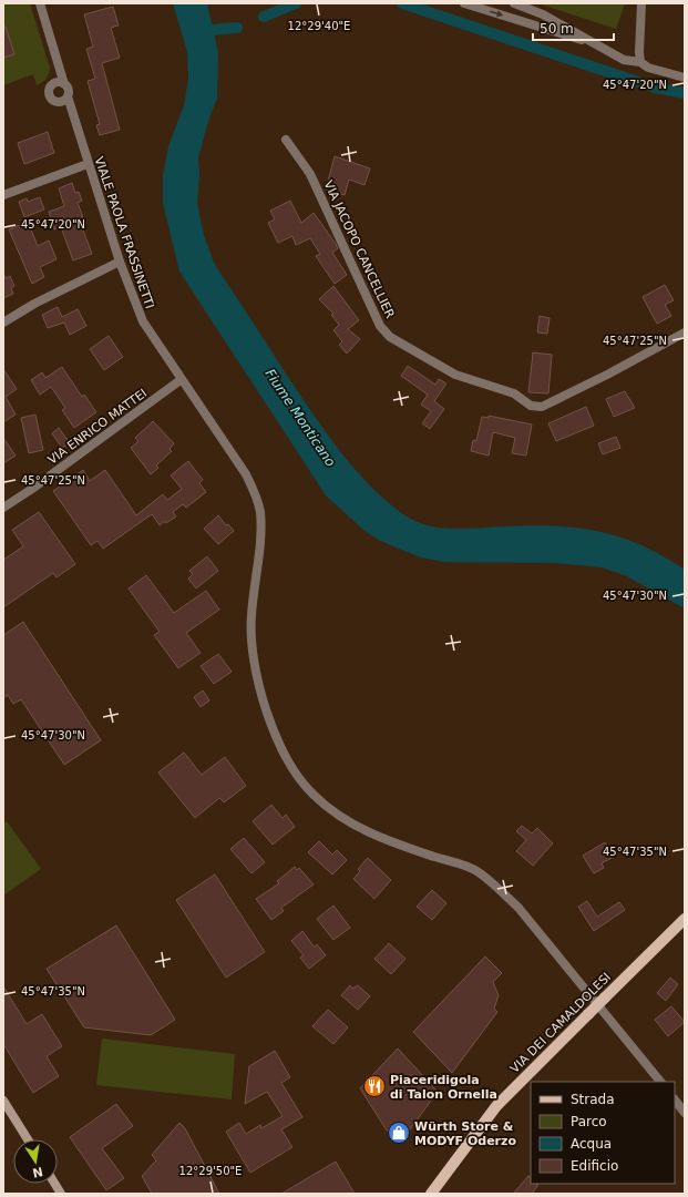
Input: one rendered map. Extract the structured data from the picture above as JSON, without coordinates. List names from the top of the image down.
{
  "streets": {
    "main road": ["VIA DEI CAMALDOLESI"],
    "street": ["VIALE PAOLA FRASSINETTI", "VIA JACOPO CANCELLIER", "VIA ENRICO MATTEI"]
  },
  "crossings": [
    ["VIALE PAOLA FRASSINETTI", "VIA ENRICO MATTEI"]
  ],
  "water": ["Fiume Monticano"],
  "places": {
    "restaurant": ["Piaceridigola di Talon Ornella"],
    "shop": ["Würth Store & MODYF Oderzo"]
  },
  "legend": [
    "Strada",
    "Parco",
    "Acqua",
    "Edificio"
  ],
  "scale_bar": "50 m",
  "north": "bottom",
  "coordinates": [
    "12°29'40\"E",
    "45°47'20\"N",
    "45°47'25\"N",
    "45°47'30\"N",
    "45°47'35\"N",
    "12°29'50\"E"
  ]
}
